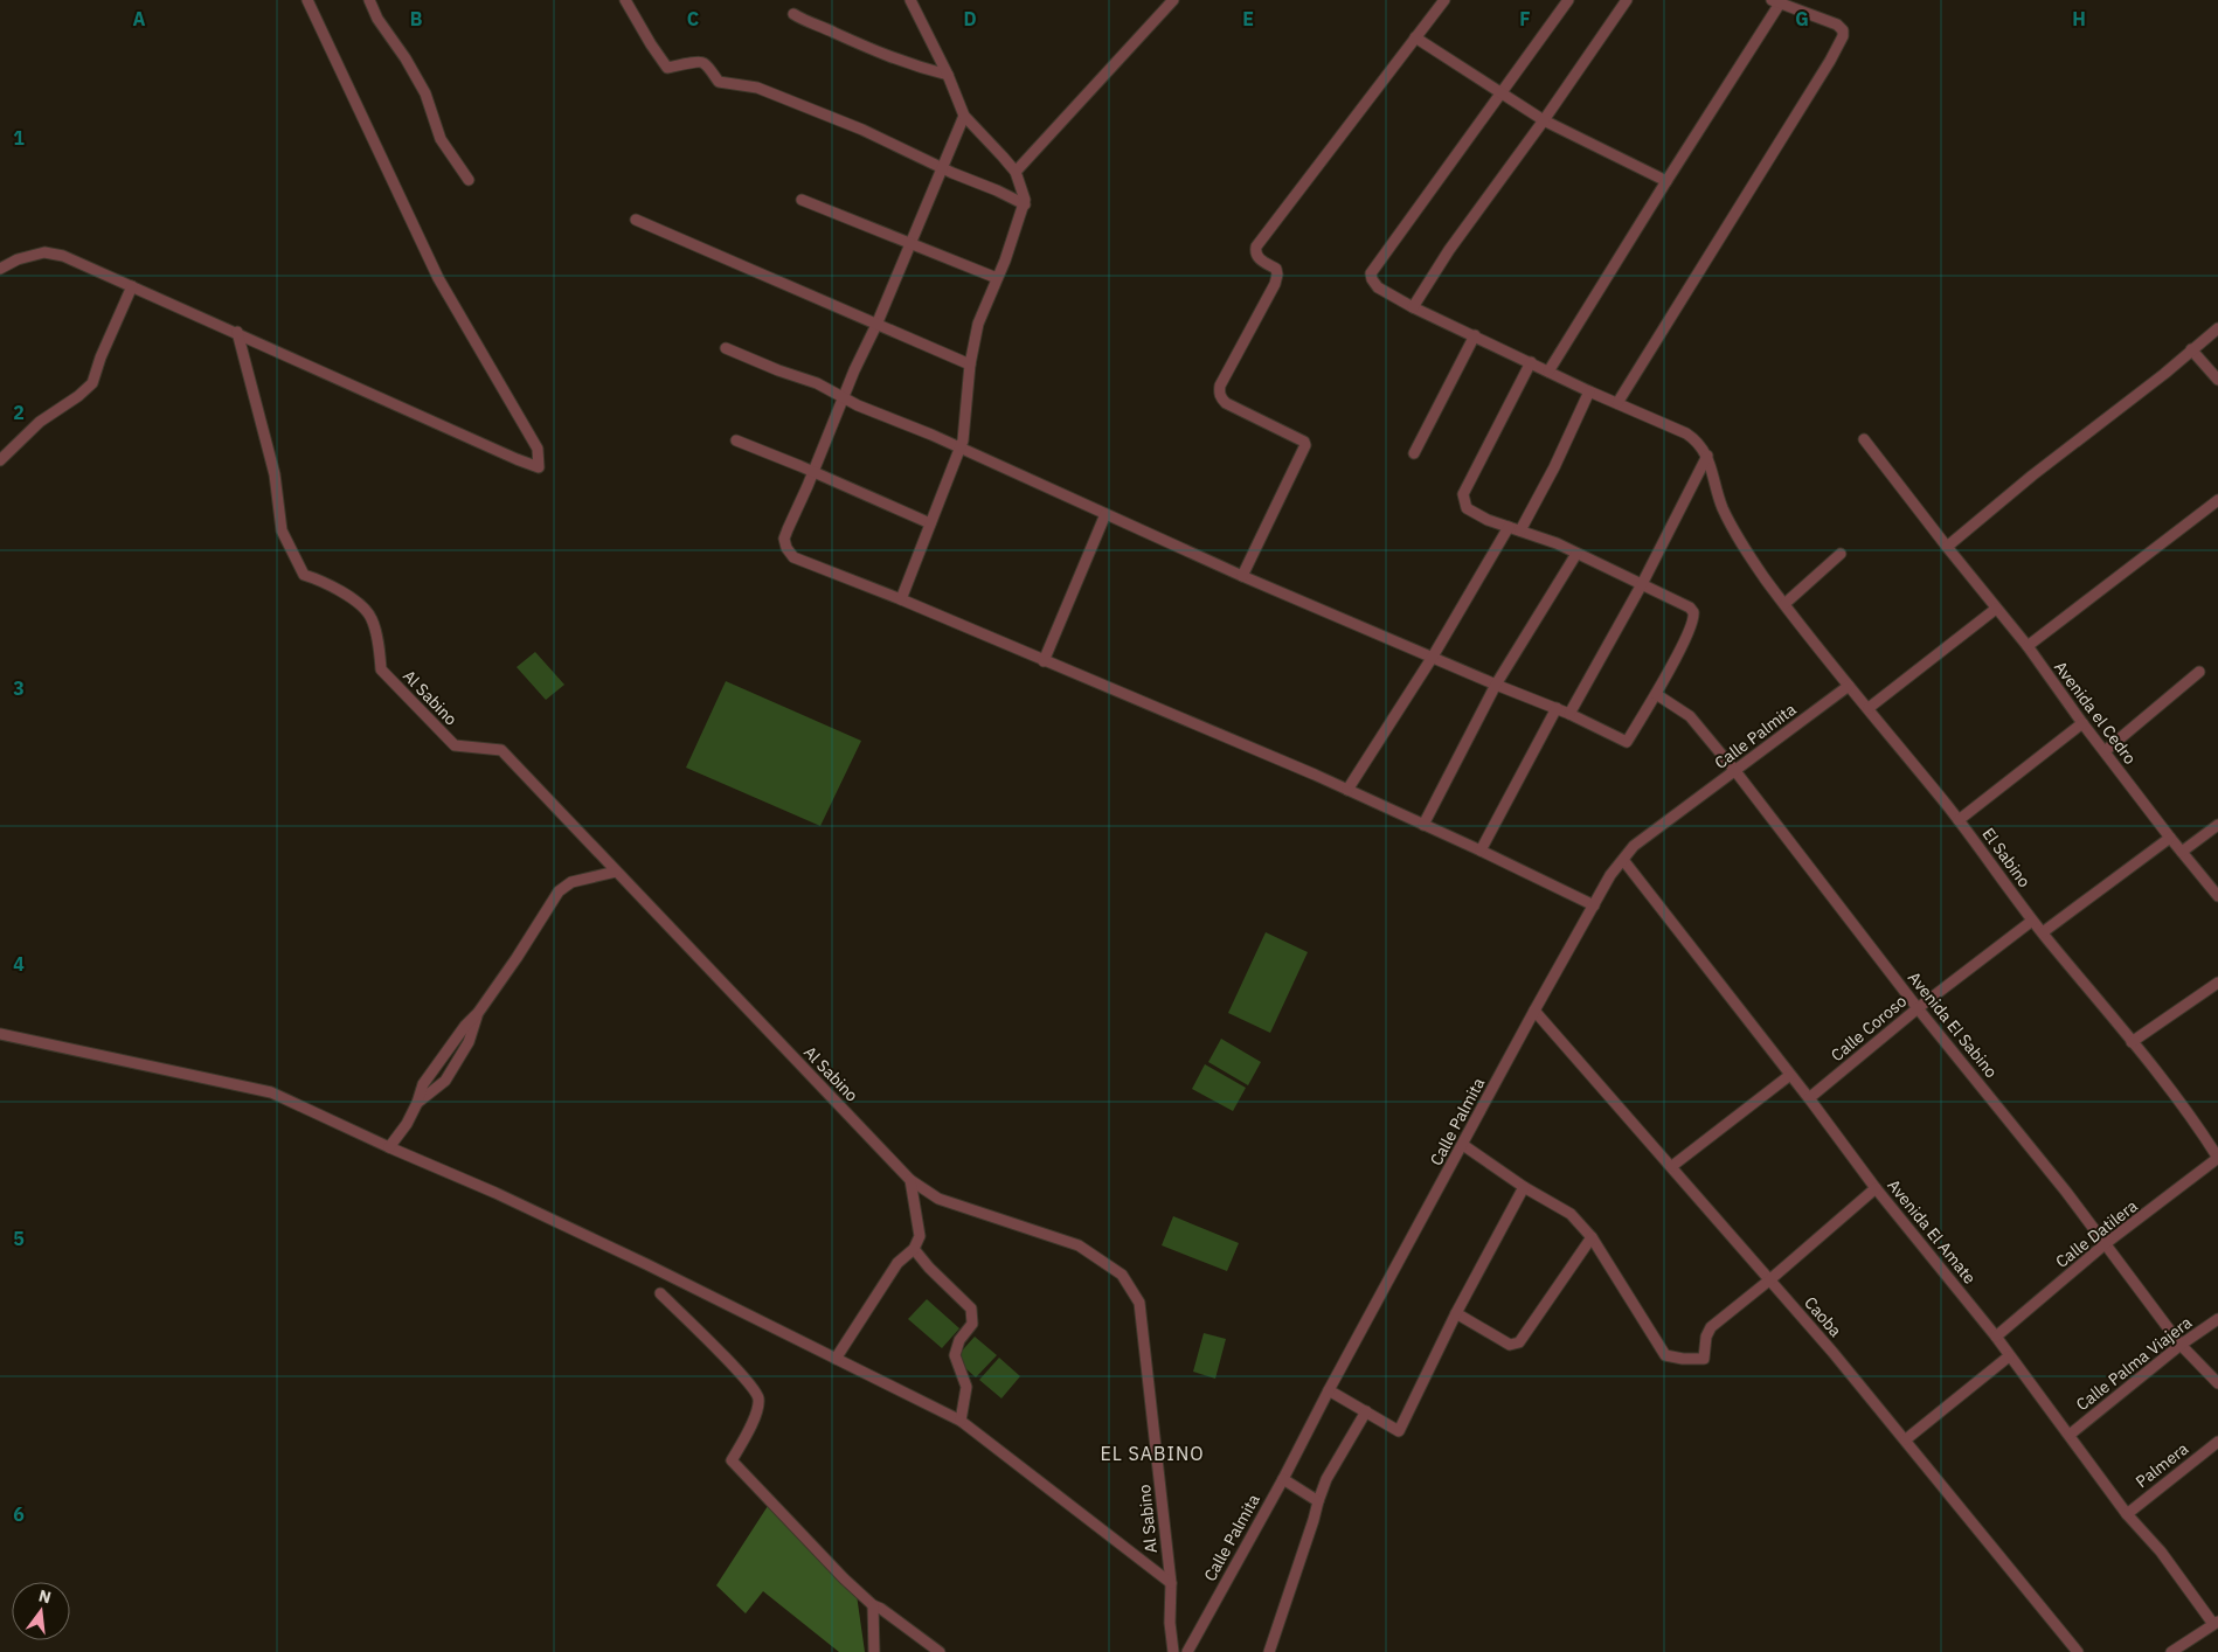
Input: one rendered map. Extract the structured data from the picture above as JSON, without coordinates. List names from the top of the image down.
{
  "streets": {
    "street": [
      "Al Sabino",
      "Avenida el Cedro",
      "Calle Palmita",
      "El Sabino",
      "Avenida El Sabino",
      "Calle Coroso",
      "Avenida El Amate",
      "Calle Datilera",
      "Caoba",
      "Calle Palma Viajera",
      "Palmera"
    ]
  },
  "crossings": [
    ["Calle Palmita", "El Sabino"],
    ["Calle Palmita", "Avenida El Sabino"],
    ["Calle Palmita", "Avenida El Amate"],
    ["Calle Palmita", "Caoba"],
    ["El Sabino", "Calle Coroso"],
    ["El Sabino", "Calle Datilera"],
    ["Avenida El Sabino", "Calle Coroso"],
    ["Avenida El Sabino", "Calle Datilera"],
    ["Avenida El Sabino", "Calle Palma Viajera"],
    ["Calle Coroso", "Avenida El Amate"],
    ["Avenida El Amate", "Calle Datilera"],
    ["Avenida El Amate", "Calle Palma Viajera"],
    ["Avenida El Amate", "Palmera"]
  ],
  "districts": ["EL SABINO"],
  "north": "top",
  "grid": {
    "columns": [
      "A",
      "B",
      "C",
      "D",
      "E",
      "F",
      "G",
      "H"
    ],
    "rows": [
      "1",
      "2",
      "3",
      "4",
      "5",
      "6"
    ]
  }
}
